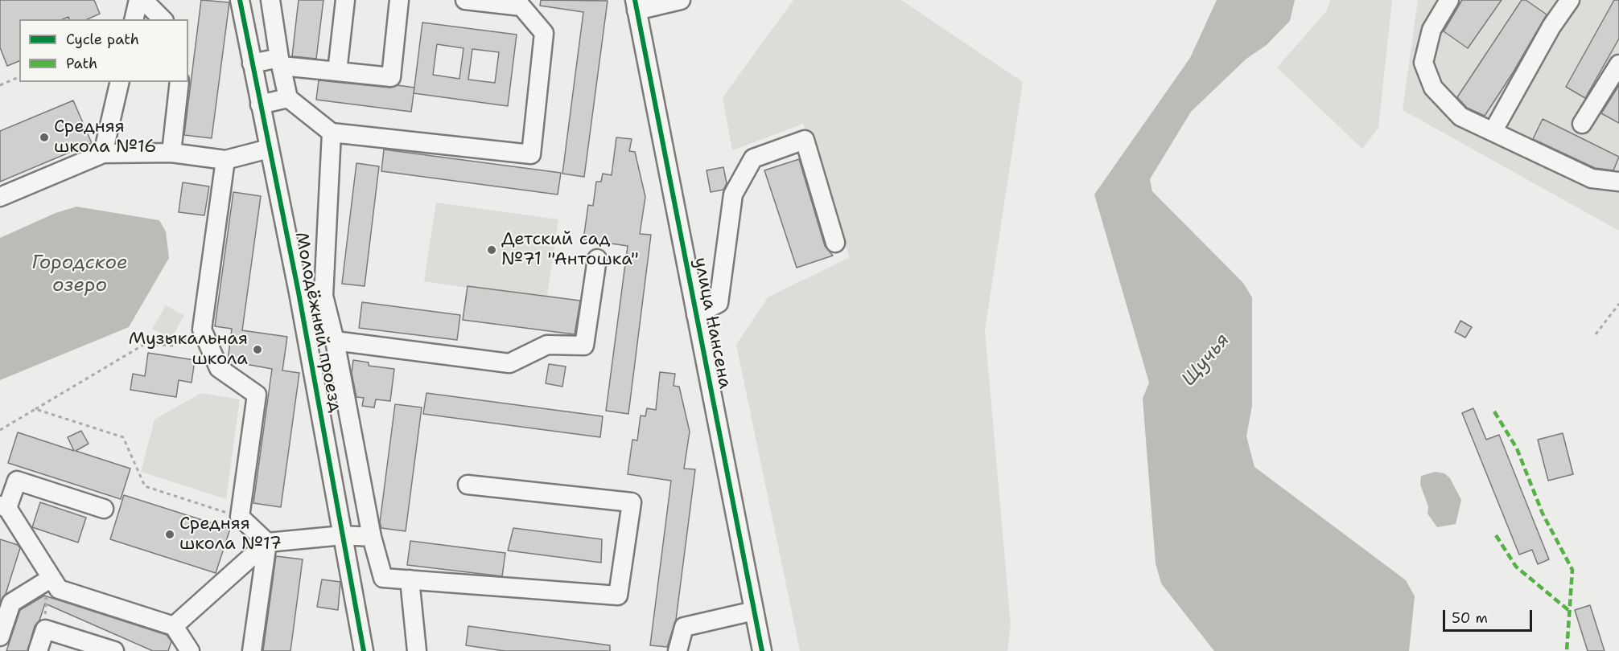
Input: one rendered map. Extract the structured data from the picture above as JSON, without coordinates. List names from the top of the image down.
{
  "streets": {
    "street": ["Молодёжный проезд", "улица Нансена"]
  },
  "water": ["Городское озеро", "Щучья"],
  "places": [
    "Средняя школа №16",
    "Детский сад №71 \"Антошка\"",
    "Музыкальная школа",
    "Средняя школа №17"
  ],
  "legend": ["Cycle path", "Path"],
  "scale_bar": "50 m"
}
